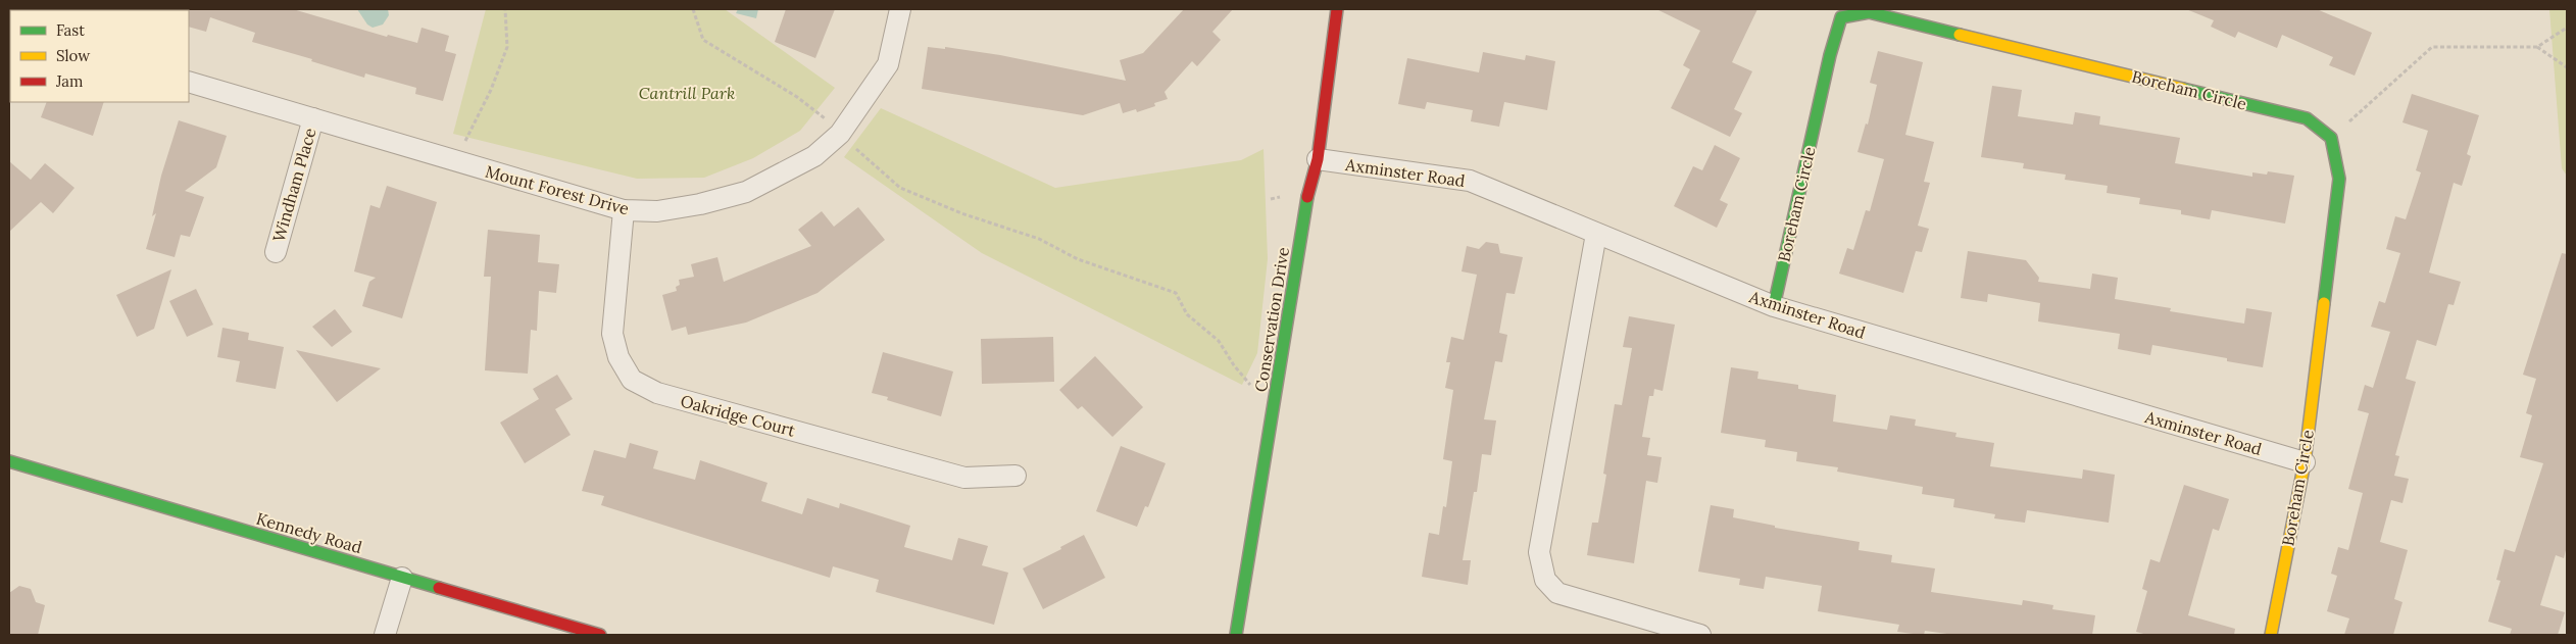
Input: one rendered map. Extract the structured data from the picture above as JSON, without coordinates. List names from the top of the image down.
{
  "streets": {
    "street": [
      "Boreham Circle",
      "Axminster Road",
      "Windham Place",
      "Mount Forest Drive",
      "Conservation Drive",
      "Oakridge Court",
      "Kennedy Road"
    ]
  },
  "crossings": [
    ["Boreham Circle", "Axminster Road"],
    ["Axminster Road", "Conservation Drive"],
    ["Windham Place", "Mount Forest Drive"],
    ["Mount Forest Drive", "Oakridge Court"]
  ],
  "parks": ["Cantrill Park"],
  "legend": ["Fast", "Slow", "Jam"]
}
